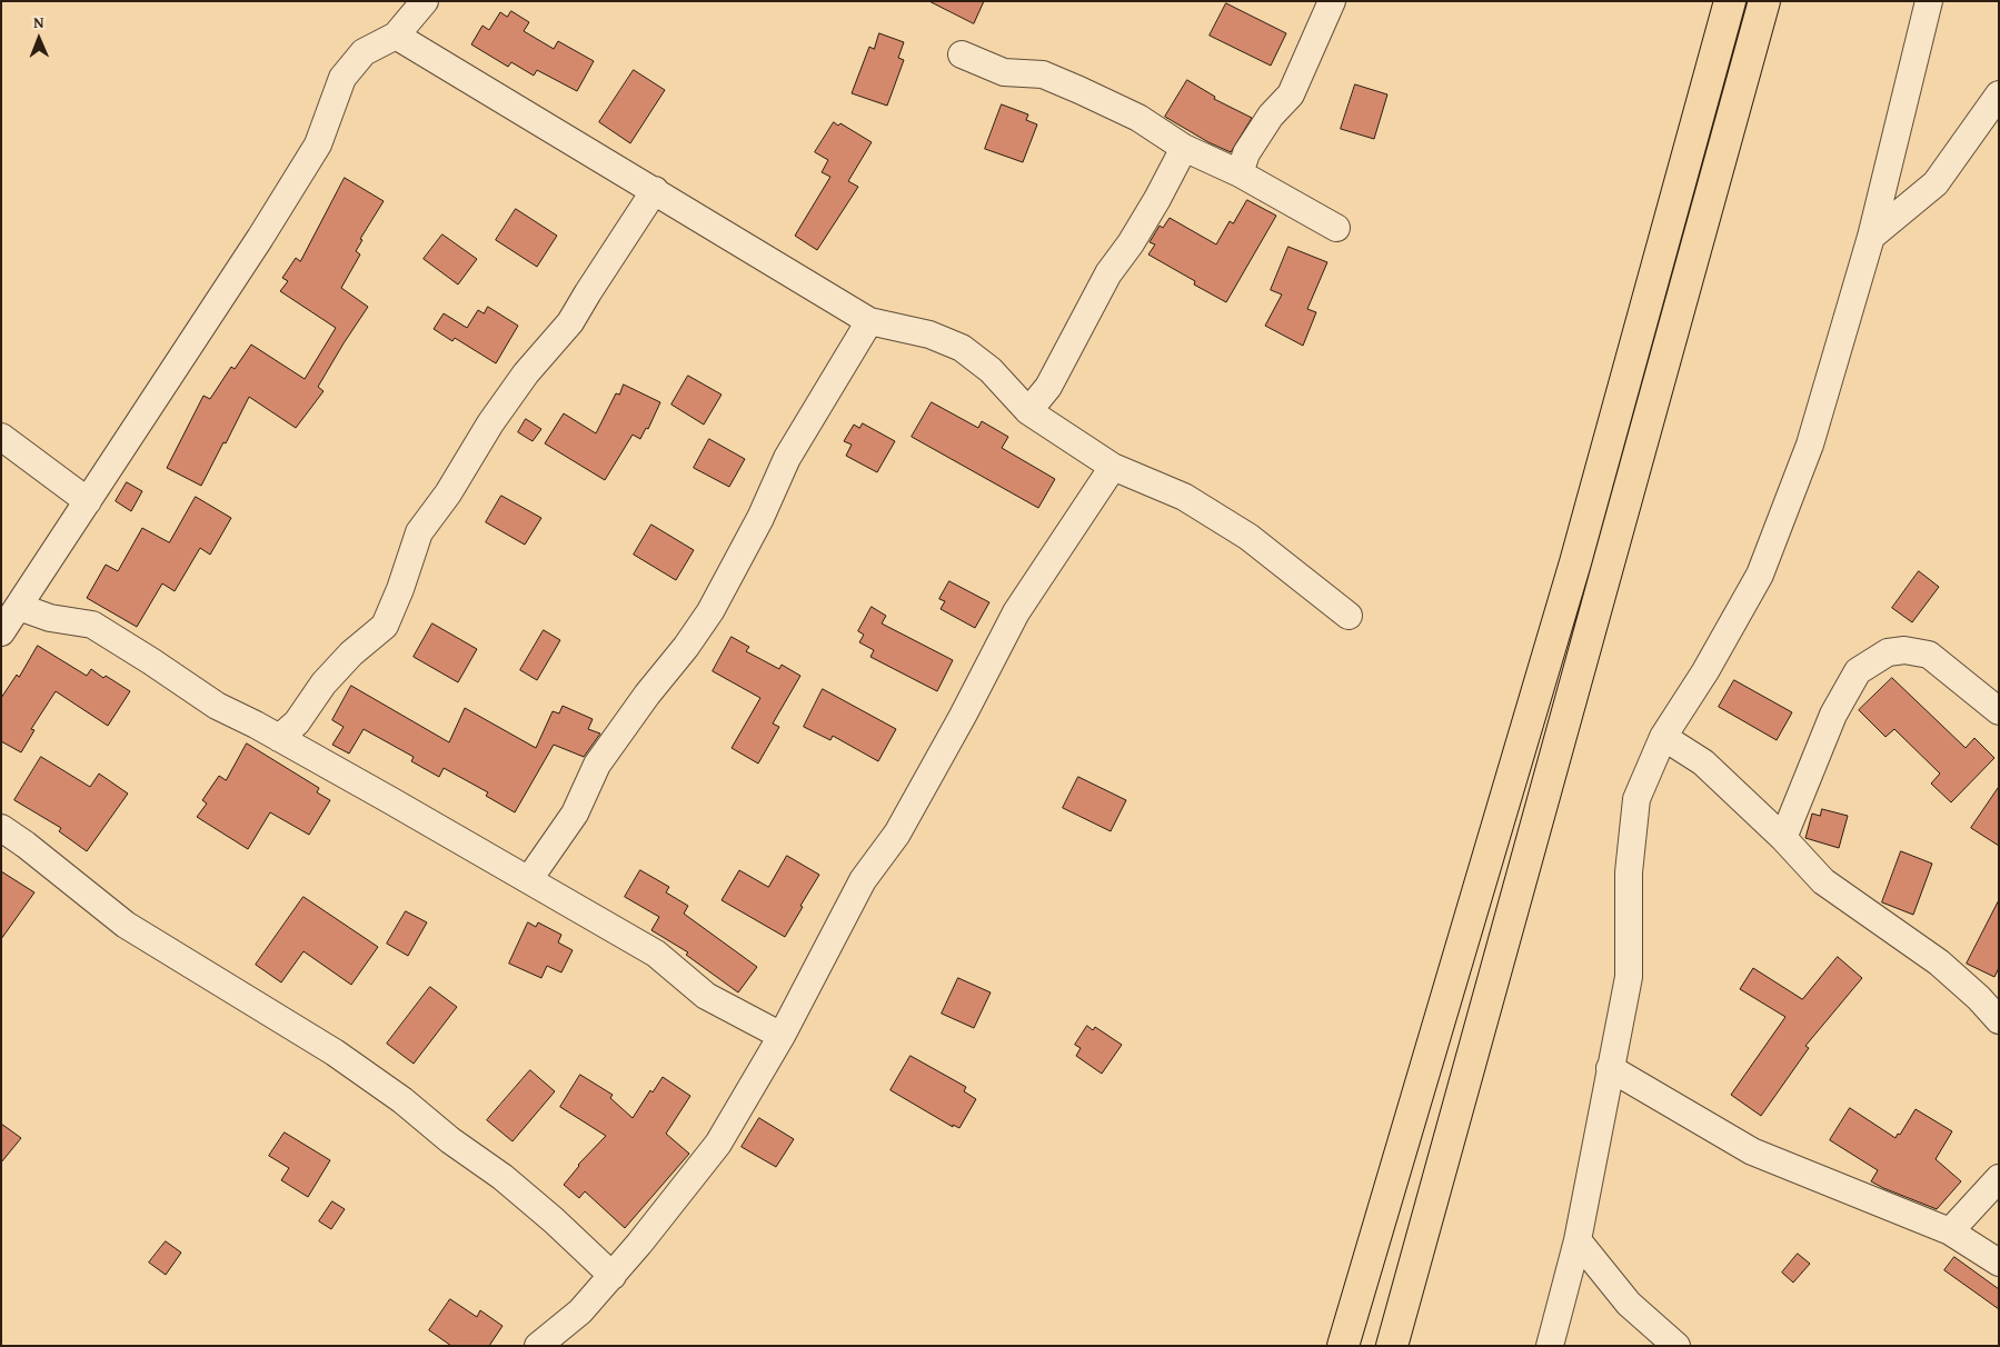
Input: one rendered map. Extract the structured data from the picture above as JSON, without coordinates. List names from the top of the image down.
{
  "north": "top"
}
